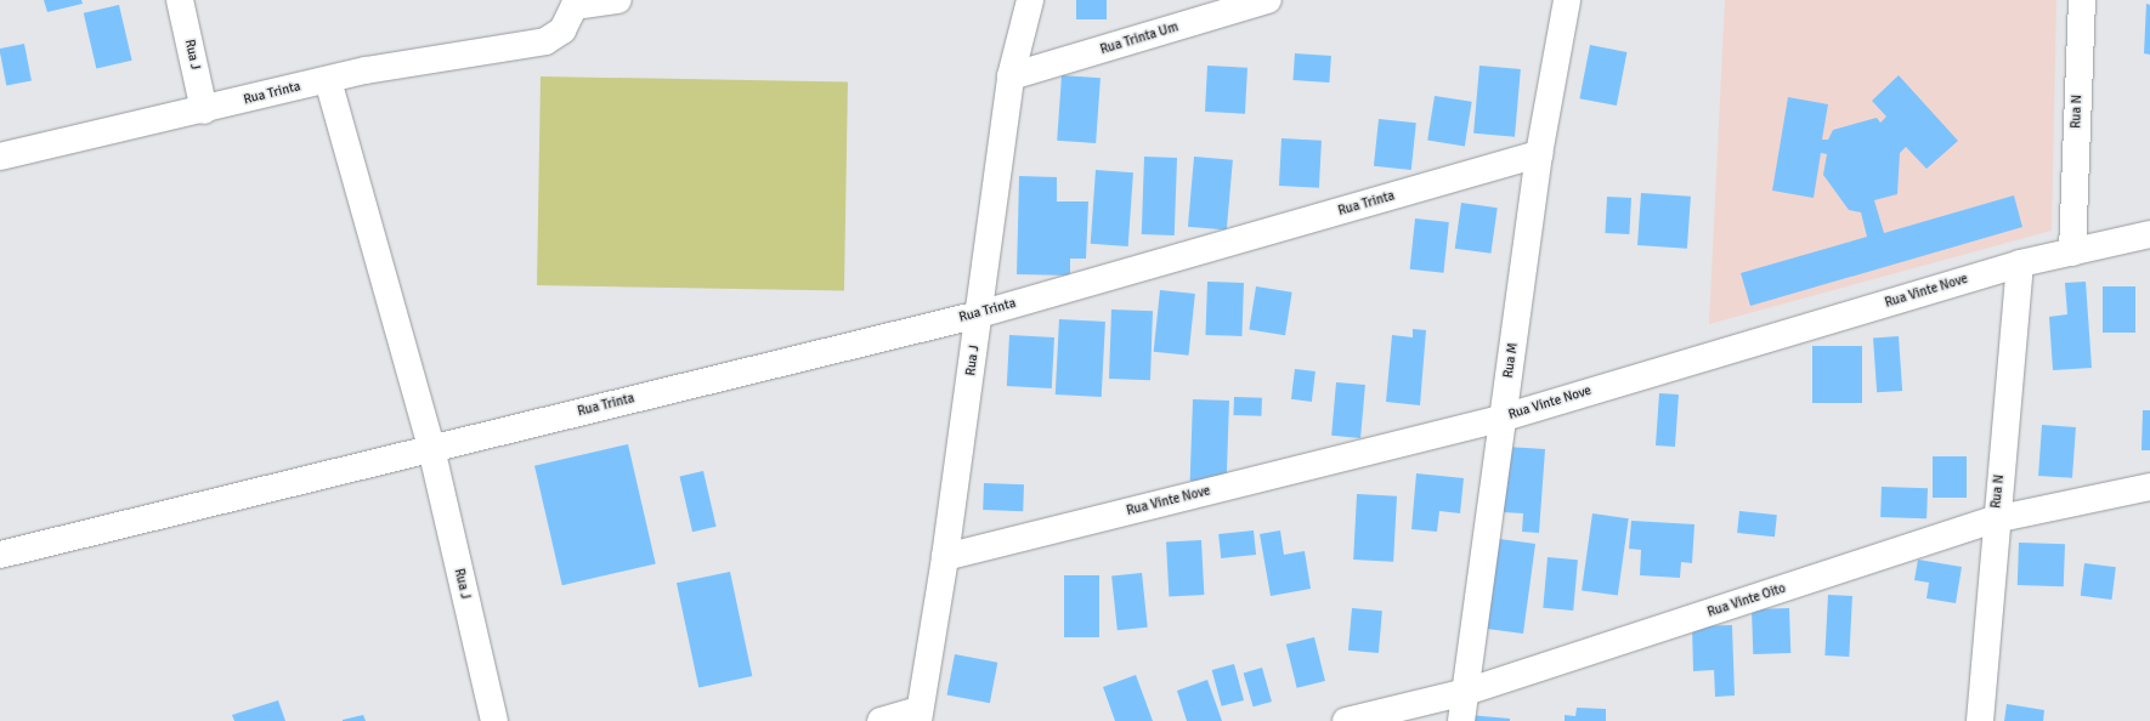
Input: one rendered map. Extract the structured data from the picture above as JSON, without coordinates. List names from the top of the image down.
{
  "streets": {
    "street": [
      "Rua Trinta Um",
      "Rua J",
      "Rua Trinta",
      "Rua N",
      "Rua Vinte Nove",
      "Rua M",
      "Rua Vinte Oito"
    ]
  },
  "crossings": [
    ["Rua Trinta Um", "Rua J"],
    ["Rua J", "Rua Trinta"],
    ["Rua J", "Rua Vinte Nove"],
    ["Rua Trinta", "Rua M"],
    ["Rua N", "Rua Vinte Nove"],
    ["Rua N", "Rua Vinte Oito"],
    ["Rua Vinte Nove", "Rua M"],
    ["Rua M", "Rua Vinte Oito"]
  ]
}
